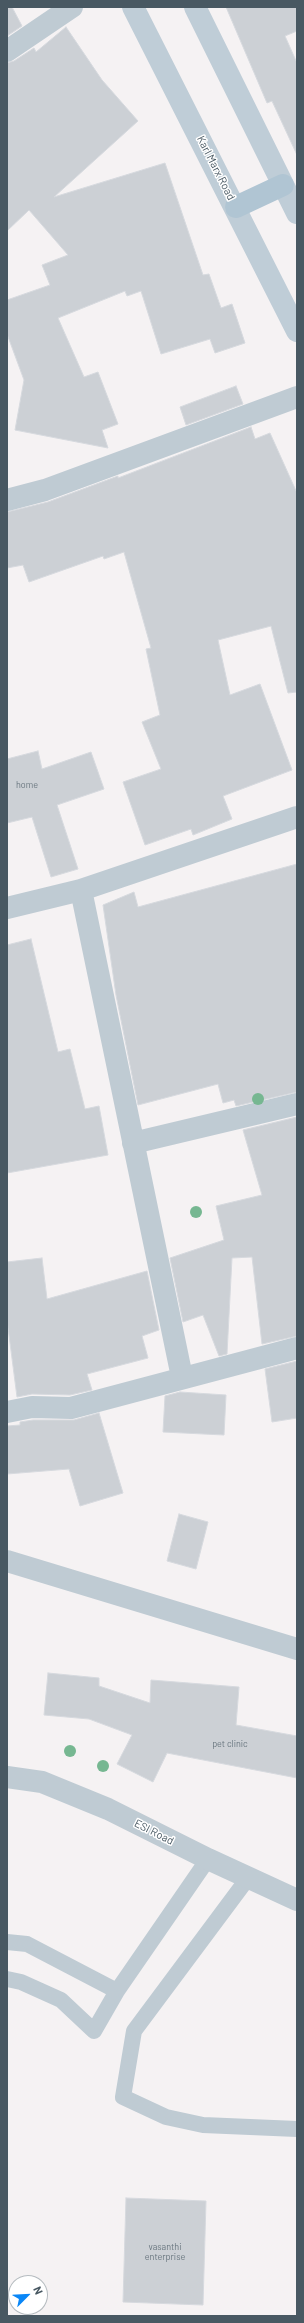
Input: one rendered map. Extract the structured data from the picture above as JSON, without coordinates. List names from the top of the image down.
{
  "streets": {
    "main road": ["Karl Marx Road"],
    "street": ["ESI Road"]
  },
  "house_numbers": ["home", "pet clinic", "vasanthi enterprise"],
  "north": "top right"
}
